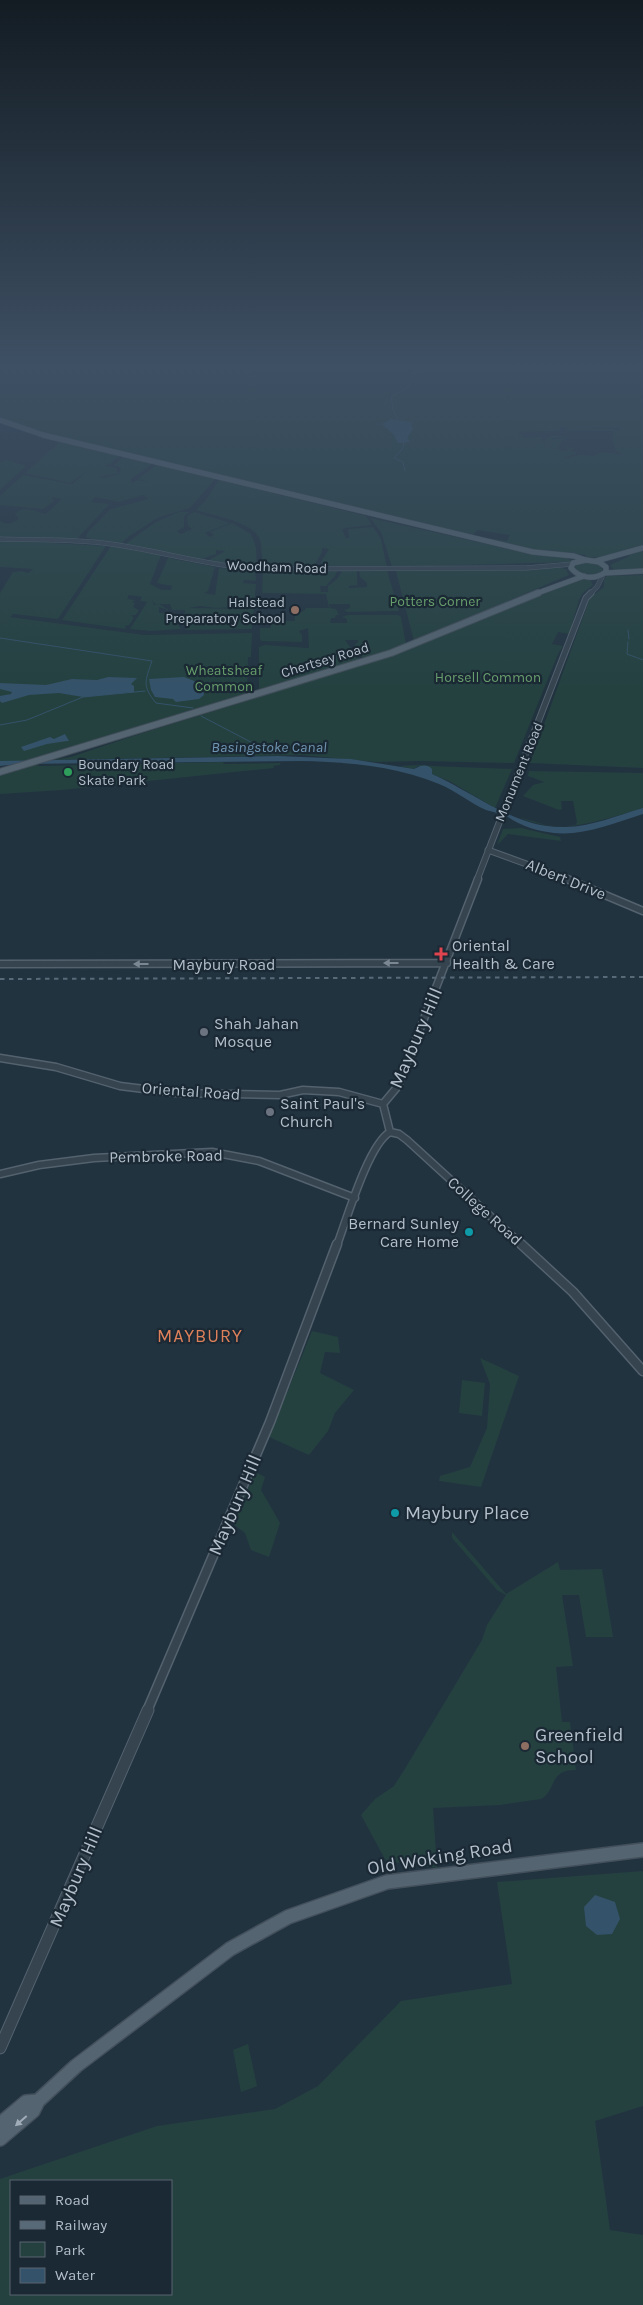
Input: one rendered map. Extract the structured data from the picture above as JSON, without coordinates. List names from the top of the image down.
{
  "streets": {
    "main road": ["Chertsey Road", "Old Woking Road"],
    "street": [
      "Woodham Road",
      "Monument Road",
      "Albert Drive",
      "Maybury Road",
      "Maybury Hill",
      "Oriental Road",
      "Pembroke Road",
      "College Road"
    ]
  },
  "crossings": [
    ["Woodham Road", "Chertsey Road"],
    ["Chertsey Road", "Monument Road"],
    ["Monument Road", "Albert Drive"],
    ["Monument Road", "Maybury Road"],
    ["Monument Road", "Maybury Hill"],
    ["Maybury Road", "Maybury Hill"],
    ["Maybury Hill", "Oriental Road"],
    ["Maybury Hill", "Pembroke Road"],
    ["Maybury Hill", "College Road"]
  ],
  "one_way": ["Maybury Road"],
  "districts": ["MAYBURY"],
  "water": ["Basingstoke Canal"],
  "parks": ["Potters Corner", "Wheatsheaf Common", "Horsell Common"],
  "places": {
    "other": [
      "Halstead Preparatory School",
      "Boundary Road Skate Park",
      "Shah Jahan Mosque",
      "Saint Paul's Church",
      "Bernard Sunley Care Home",
      "Maybury Place",
      "Greenfield School"
    ],
    "health": ["Oriental Health & Care"]
  },
  "legend": [
    "Road",
    "Railway",
    "Park",
    "Water"
  ]
}
